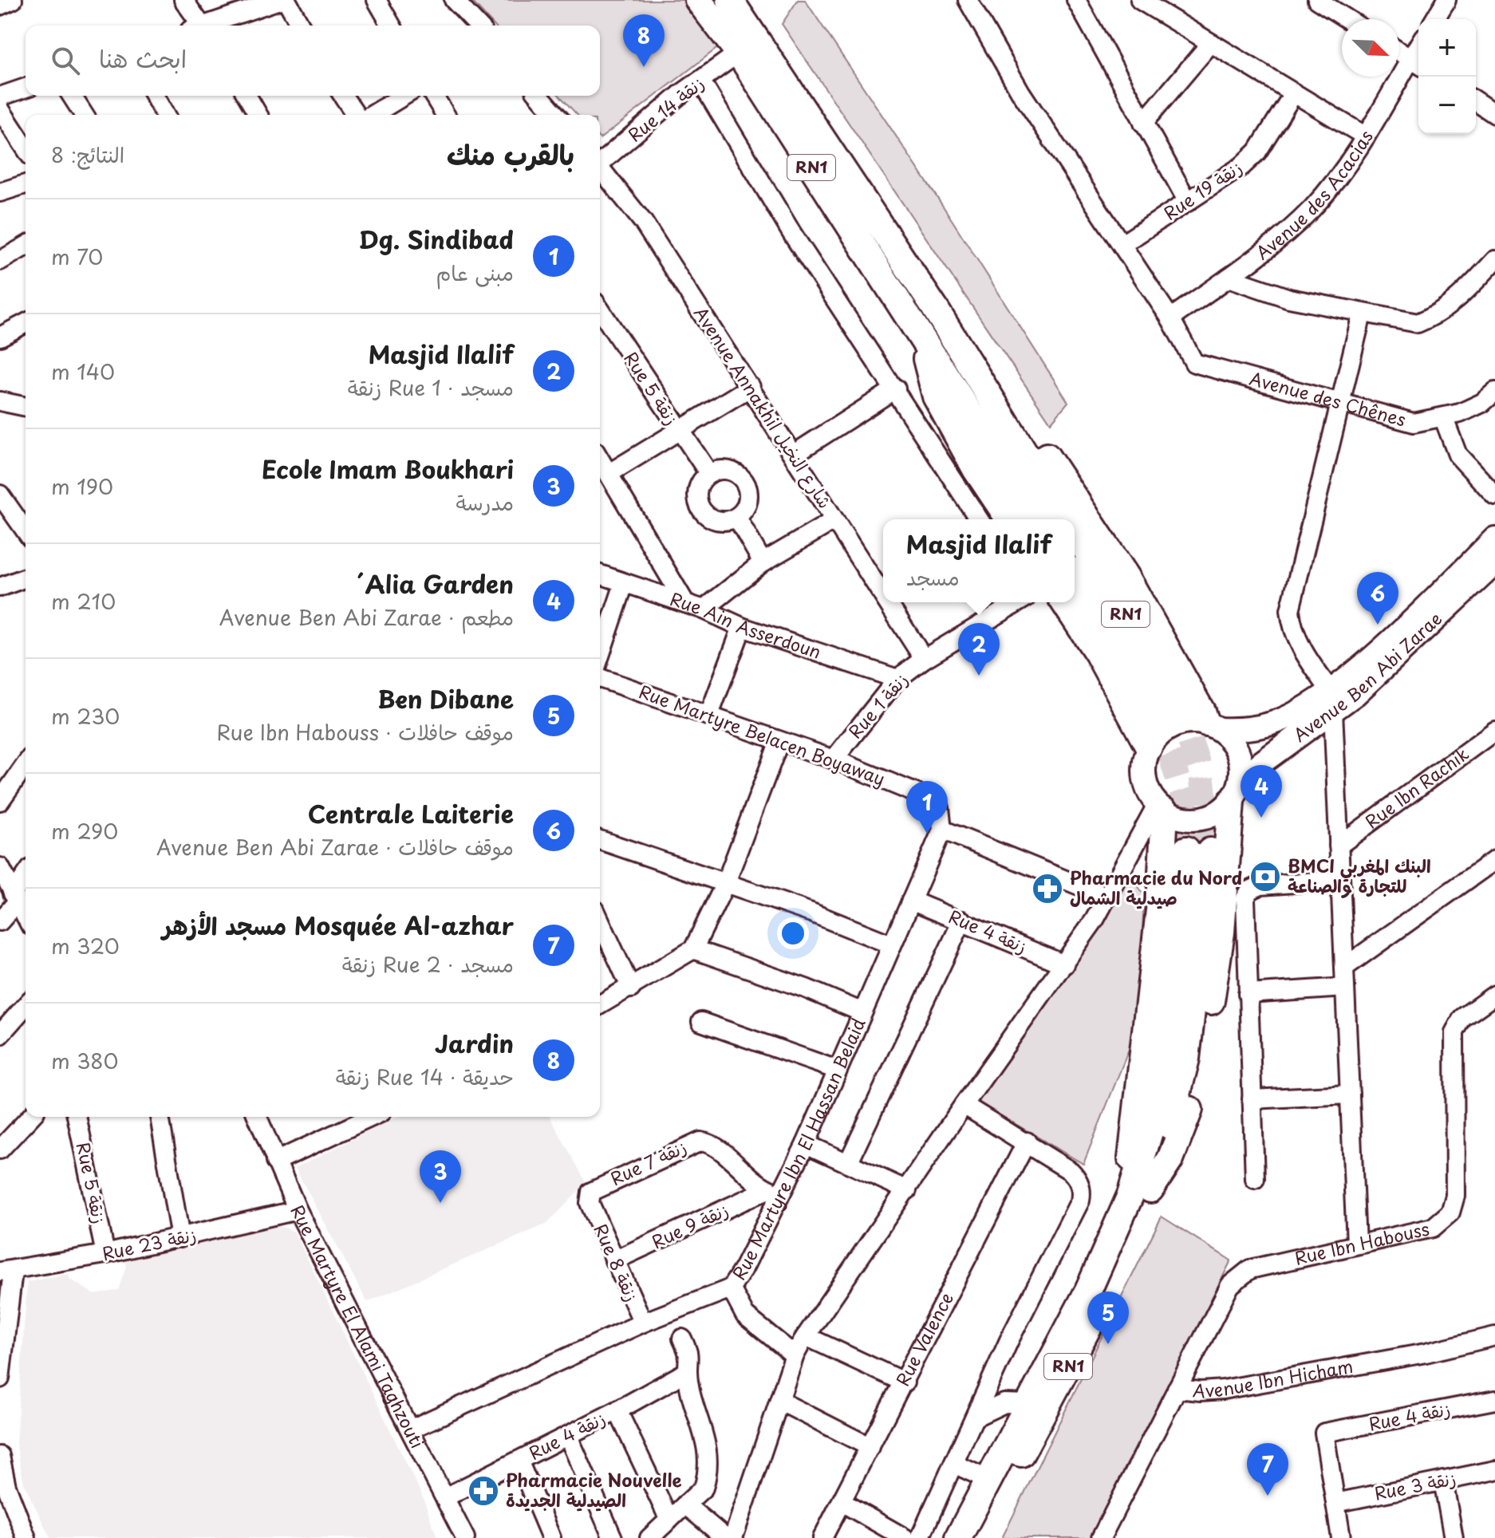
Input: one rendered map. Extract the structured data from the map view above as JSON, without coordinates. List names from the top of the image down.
{
  "streets": {
    "highway": ["RN1"],
    "main road": ["Avenue Ben Abi Zarae"],
    "street": [
      "Rue 14 زنقة",
      "Rue 19 زنقة",
      "Avenue des Acacias",
      "Rue 5 زنقة",
      "Avenue des Chênes",
      "Avenue Annakhil شارع النخيل",
      "Rue Ain Asserdoun",
      "Rue 1 زنقة",
      "Rue Martyre Belacen Boyaway",
      "Rue Ibn Rachik",
      "Rue 4 زنقة",
      "Rue Martyre Ibn El Hassan Belaid",
      "Rue 7 زنقة",
      "Rue 9 زنقة",
      "Rue Ibn Habouss",
      "Rue 23 زنقة",
      "Rue 8 زنقة",
      "Rue Martyre El Alami Taghzouti",
      "Rue Valence",
      "Avenue Ibn Hicham",
      "Rue 3 زنقة"
    ]
  },
  "crossings": [
    ["Rue 14 زنقة", "RN1"],
    ["Avenue des Acacias", "Avenue des Chênes"],
    ["Rue 5 زنقة", "Rue 23 زنقة"],
    ["Avenue Annakhil شارع النخيل", "Rue 1 زنقة"],
    ["Rue Ain Asserdoun", "Rue 1 زنقة"],
    ["Rue 1 زنقة", "Rue Martyre Belacen Boyaway"],
    ["Rue Martyre Belacen Boyaway", "Rue Martyre Ibn El Hassan Belaid"],
    ["Rue 4 زنقة", "Rue Martyre Ibn El Hassan Belaid"],
    ["Rue 4 زنقة", "Rue Martyre El Alami Taghzouti"],
    ["Rue 4 زنقة", "Rue 3 زنقة"],
    ["Rue Martyre Ibn El Hassan Belaid", "Rue 7 زنقة"],
    ["Rue Martyre Ibn El Hassan Belaid", "Rue 9 زنقة"],
    ["Rue Martyre Ibn El Hassan Belaid", "Rue 8 زنقة"],
    ["Rue Martyre Ibn El Hassan Belaid", "Rue Martyre El Alami Taghzouti"],
    ["Rue 7 زنقة", "Rue 9 زنقة"],
    ["Rue 7 زنقة", "Rue 8 زنقة"],
    ["Rue 9 زنقة", "Rue 8 زنقة"],
    ["Rue Ibn Habouss", "Avenue Ibn Hicham"],
    ["Rue 23 زنقة", "Rue Martyre El Alami Taghzouti"]
  ],
  "places": {
    "bank": ["BMCI البنك المغربي للتجارة والصناعة"],
    "pharmacy": ["Pharmacie du Nord صيدلية الشمال", "Pharmacie Nouvelle الصيدلية الجديدة"]
  },
  "north": "bottom right",
  "page": {
    "pins": [
      "8",
      "6",
      "2",
      "4",
      "1",
      "3",
      "5",
      "7"
    ],
    "map_buttons": ["+", "−"],
    "search": "ابحث هنا",
    "heading": ["بالقرب منك", "النتائج: 8"],
    "list": [
      {
        "mark": "1",
        "name": "Dg. Sindibad",
        "note": "مبنى عام",
        "value": "70 m"
      },
      {
        "mark": "2",
        "name": "Masjid Ilalif",
        "note": "مسجد · Rue 1 زنقة",
        "value": "140 m"
      },
      {
        "mark": "3",
        "name": "Ecole Imam Boukhari",
        "note": "مدرسة",
        "value": "190 m"
      },
      {
        "mark": "4",
        "name": "Alia Garden´",
        "note": "مطعم · Avenue Ben Abi Zarae",
        "value": "210 m"
      },
      {
        "mark": "5",
        "name": "Ben Dibane",
        "note": "موقف حافلات · Rue Ibn Habouss",
        "value": "230 m"
      },
      {
        "mark": "6",
        "name": "Centrale Laiterie",
        "note": "موقف حافلات · Avenue Ben Abi Zarae",
        "value": "290 m"
      },
      {
        "mark": "7",
        "name": "Mosquée Al-azhar مسجد الأزهر",
        "note": "مسجد · Rue 2 زنقة",
        "value": "320 m"
      },
      {
        "mark": "8",
        "name": "Jardin",
        "note": "حديقة · Rue 14 زنقة",
        "value": "380 m"
      }
    ],
    "popup": ["Masjid Ilalif", "مسجد"]
  }
}
